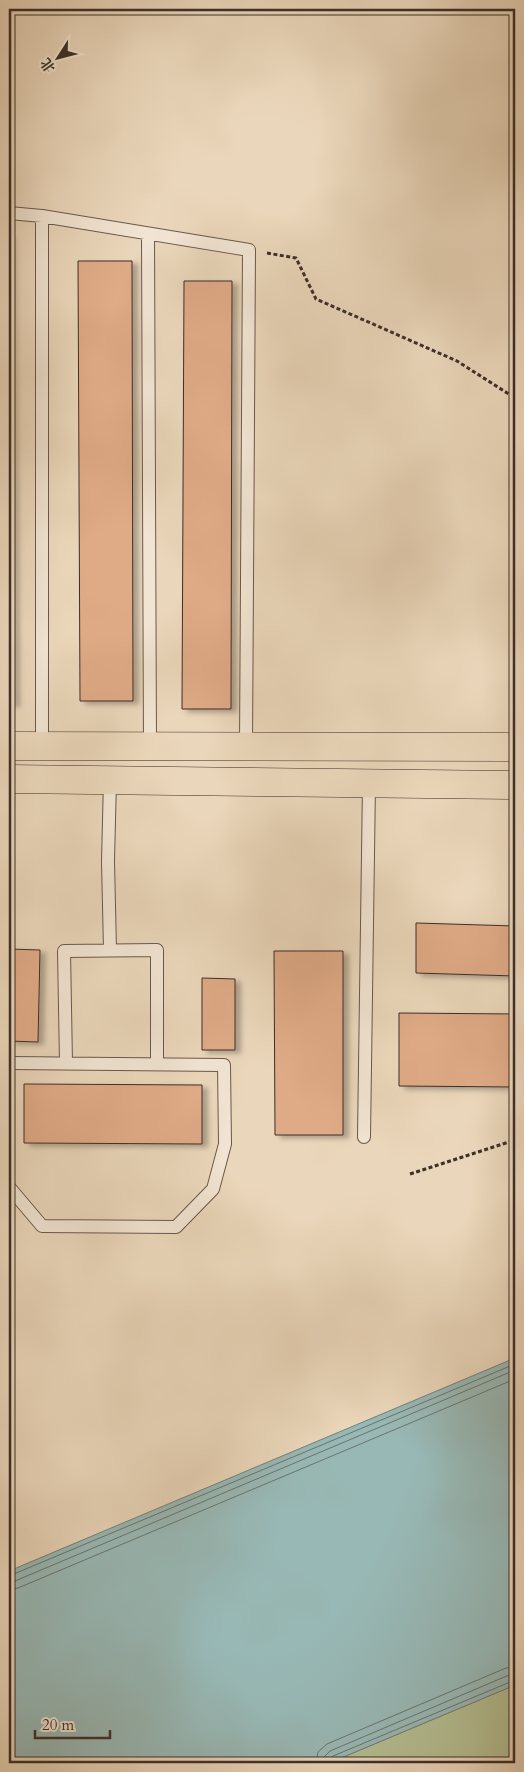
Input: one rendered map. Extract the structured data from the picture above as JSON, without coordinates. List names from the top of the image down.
{
  "scale_bar": "20 m",
  "north": "bottom left"
}
